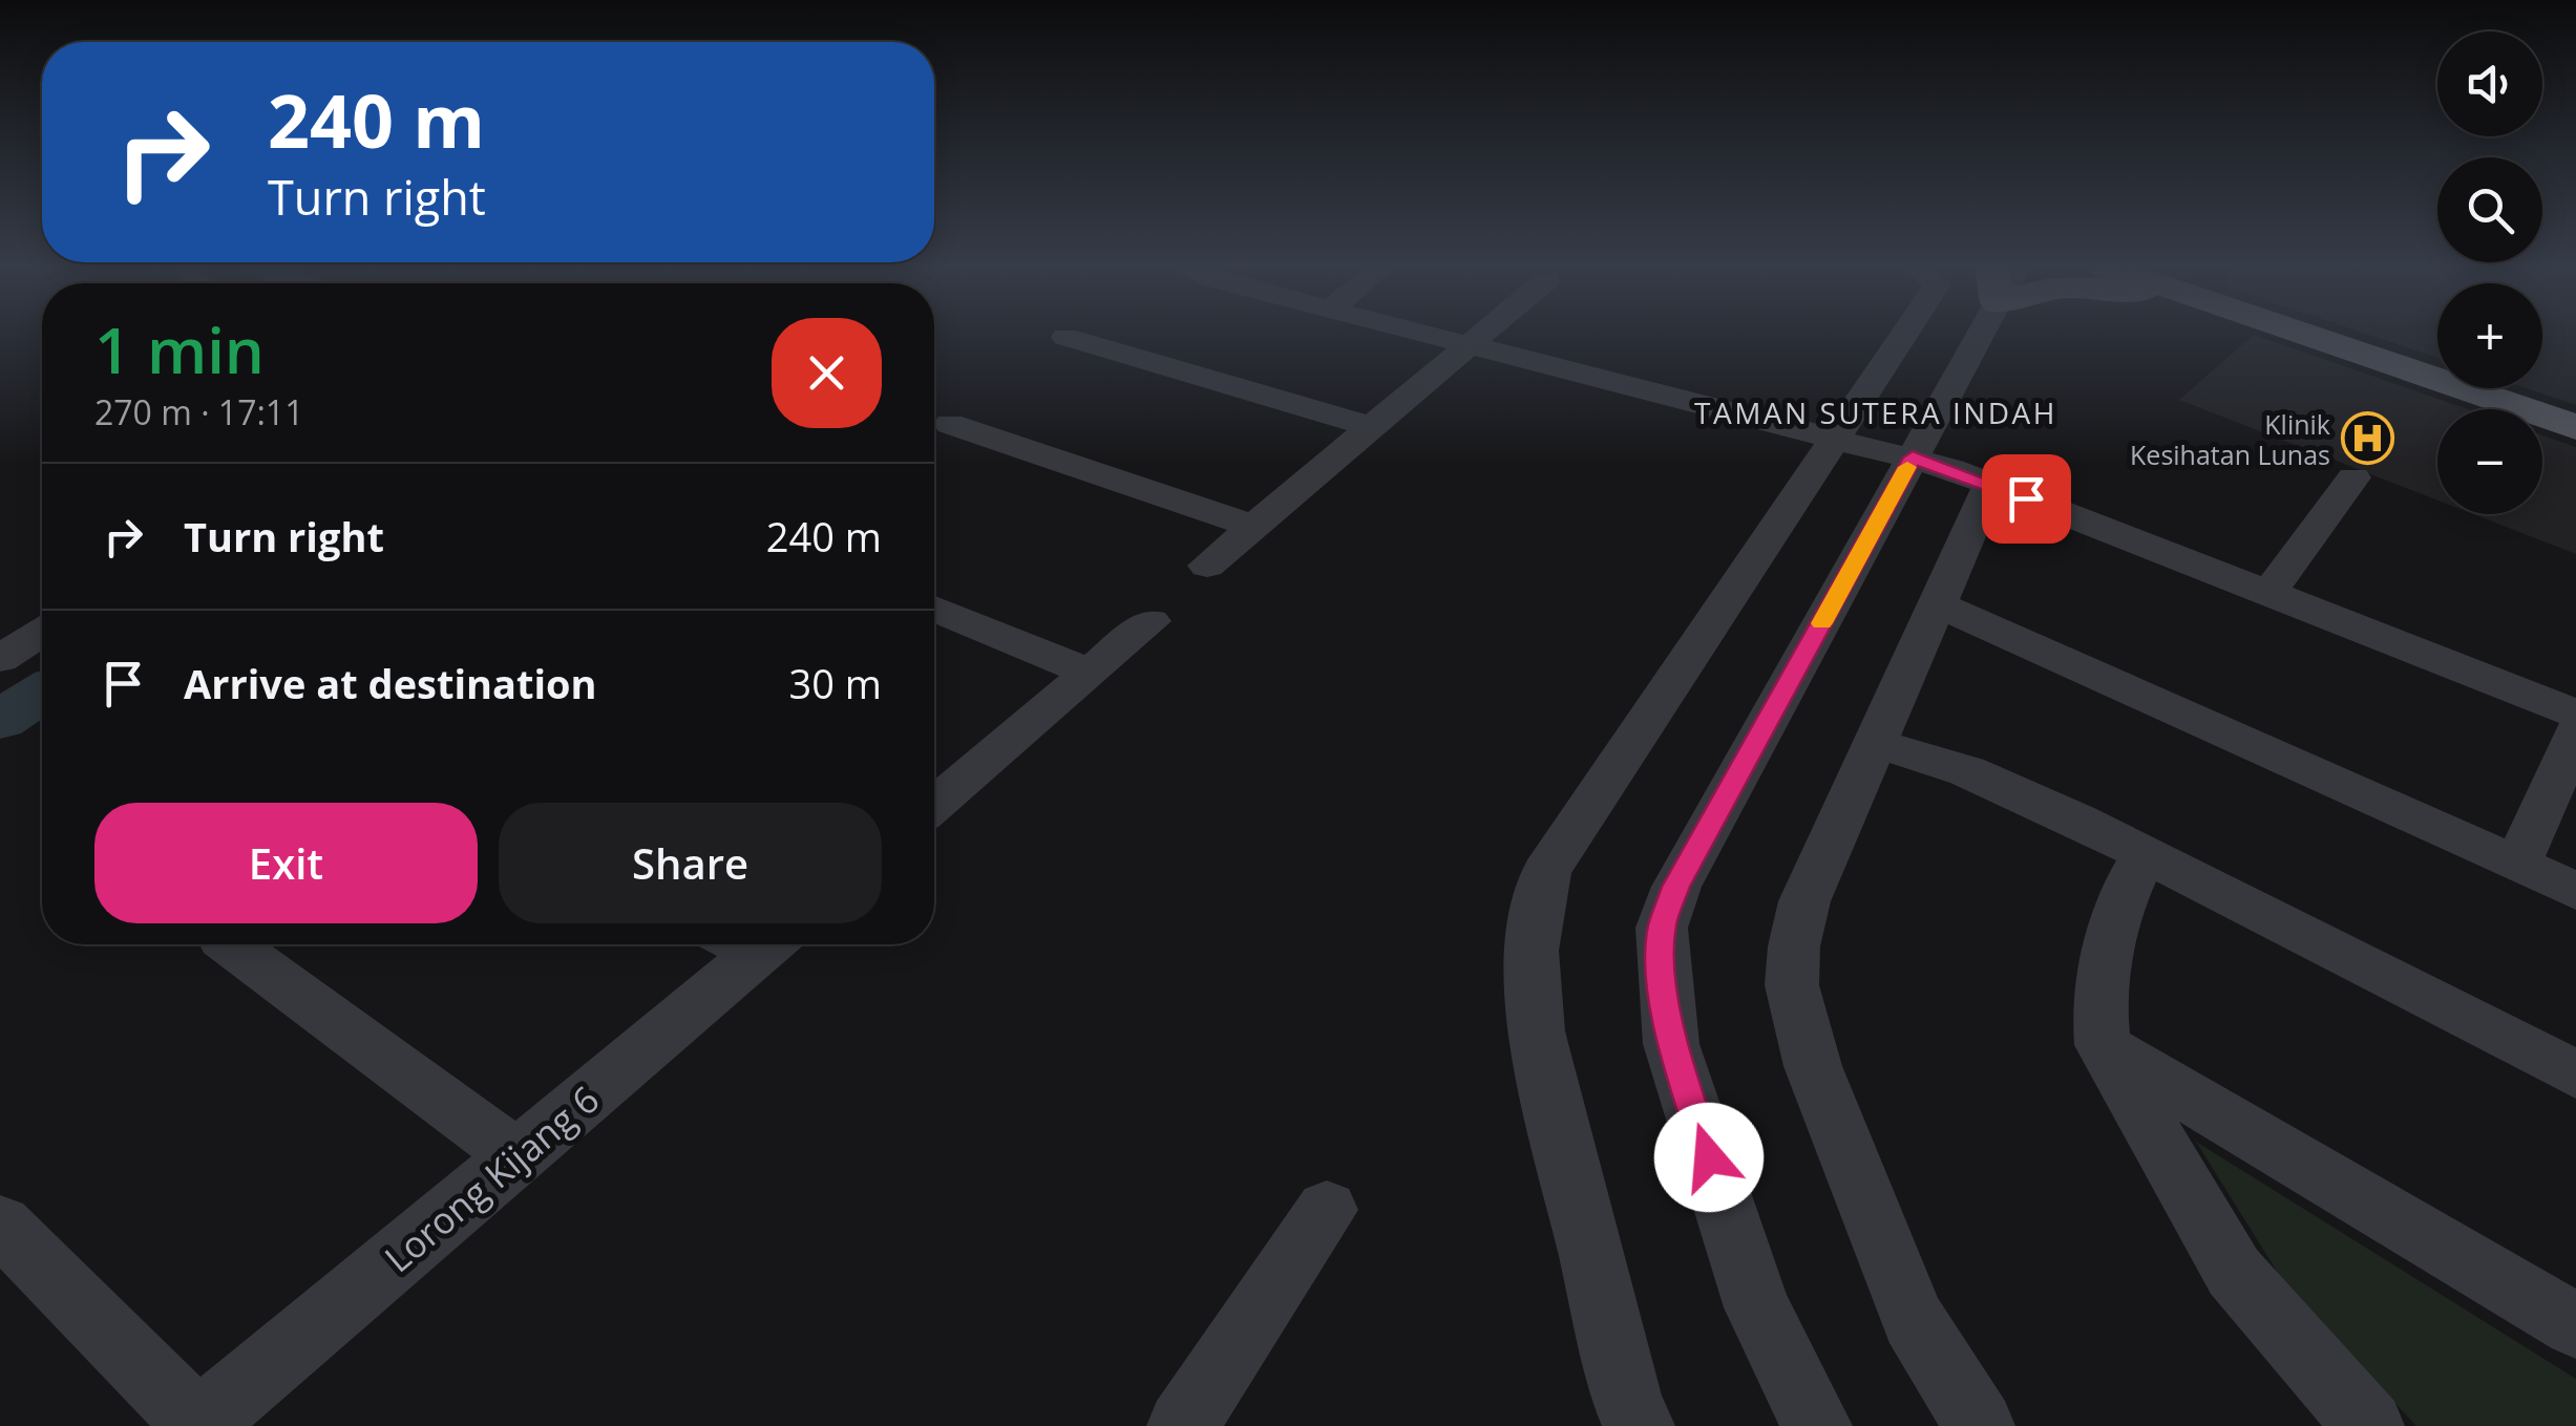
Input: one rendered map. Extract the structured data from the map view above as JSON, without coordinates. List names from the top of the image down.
{
  "streets": {
    "street": ["Lorong Kijang 6"]
  },
  "districts": ["TAMAN SUTERA INDAH"],
  "places": {
    "hospital": ["Klinik Kesihatan Lunas"]
  },
  "page": {
    "map_buttons": ["+", "−"],
    "turn": ["240 m", "Turn right"],
    "heading": ["1 min", "270 m · 17:11"],
    "list": [
      {
        "name": "Turn right",
        "value": "240 m"
      },
      {
        "name": "Arrive at destination",
        "value": "30 m"
      }
    ],
    "buttons": ["Exit", "Share"]
  }
}
